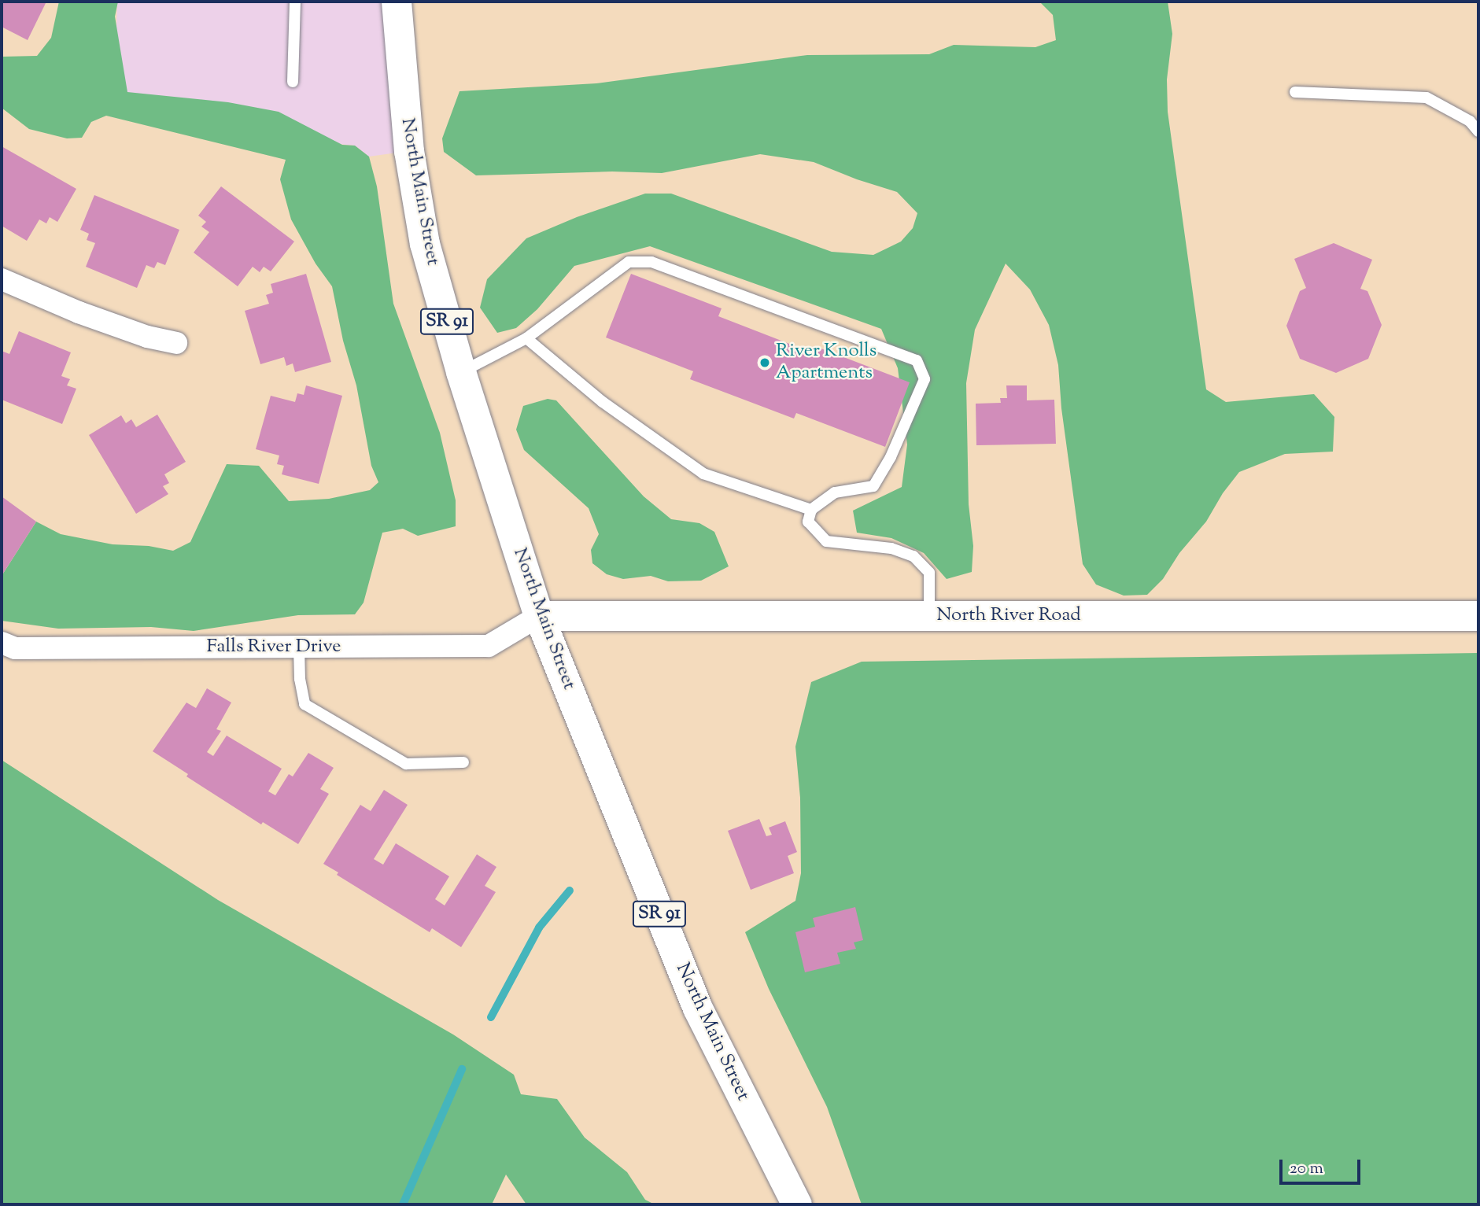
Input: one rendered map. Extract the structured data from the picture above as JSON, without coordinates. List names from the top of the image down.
{
  "streets": {
    "main road": ["North Main Street", "SR 91", "North River Road"],
    "street": ["Falls River Drive"]
  },
  "crossings": [
    ["North Main Street", "North River Road"],
    ["North Main Street", "Falls River Drive"],
    ["North River Road", "Falls River Drive"]
  ],
  "places": ["River Knolls Apartments"],
  "scale_bar": "20 m"
}
